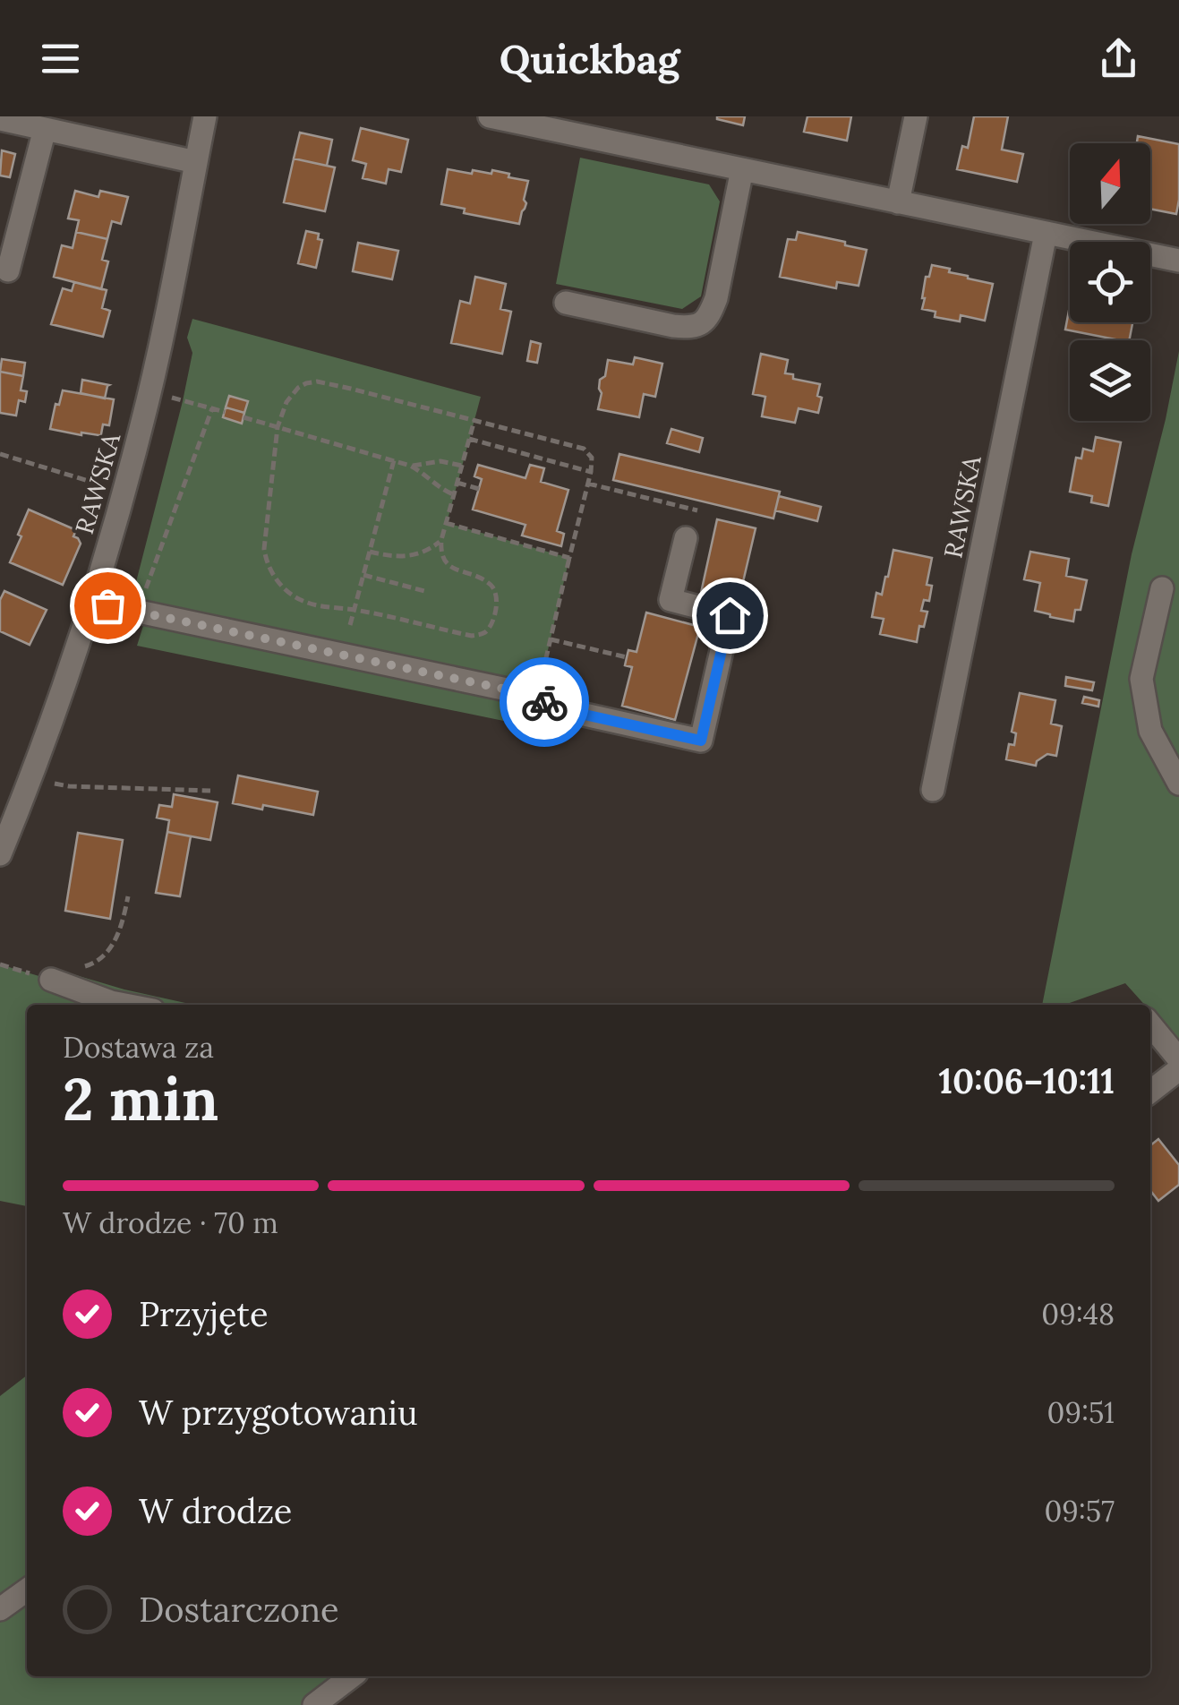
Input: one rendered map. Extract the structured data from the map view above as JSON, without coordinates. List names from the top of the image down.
{
  "streets": {
    "street": ["RAWSKA"]
  },
  "north": "top",
  "page": {
    "header": "Quickbag",
    "heading": ["2 min", "Dostawa za", "10:06–10:11"],
    "bar": "W drodze · 70 m",
    "list": [
      ["Przyjęte", "09:48"],
      ["W przygotowaniu", "09:51"],
      ["W drodze", "09:57"],
      "Dostarczone"
    ]
  }
}
